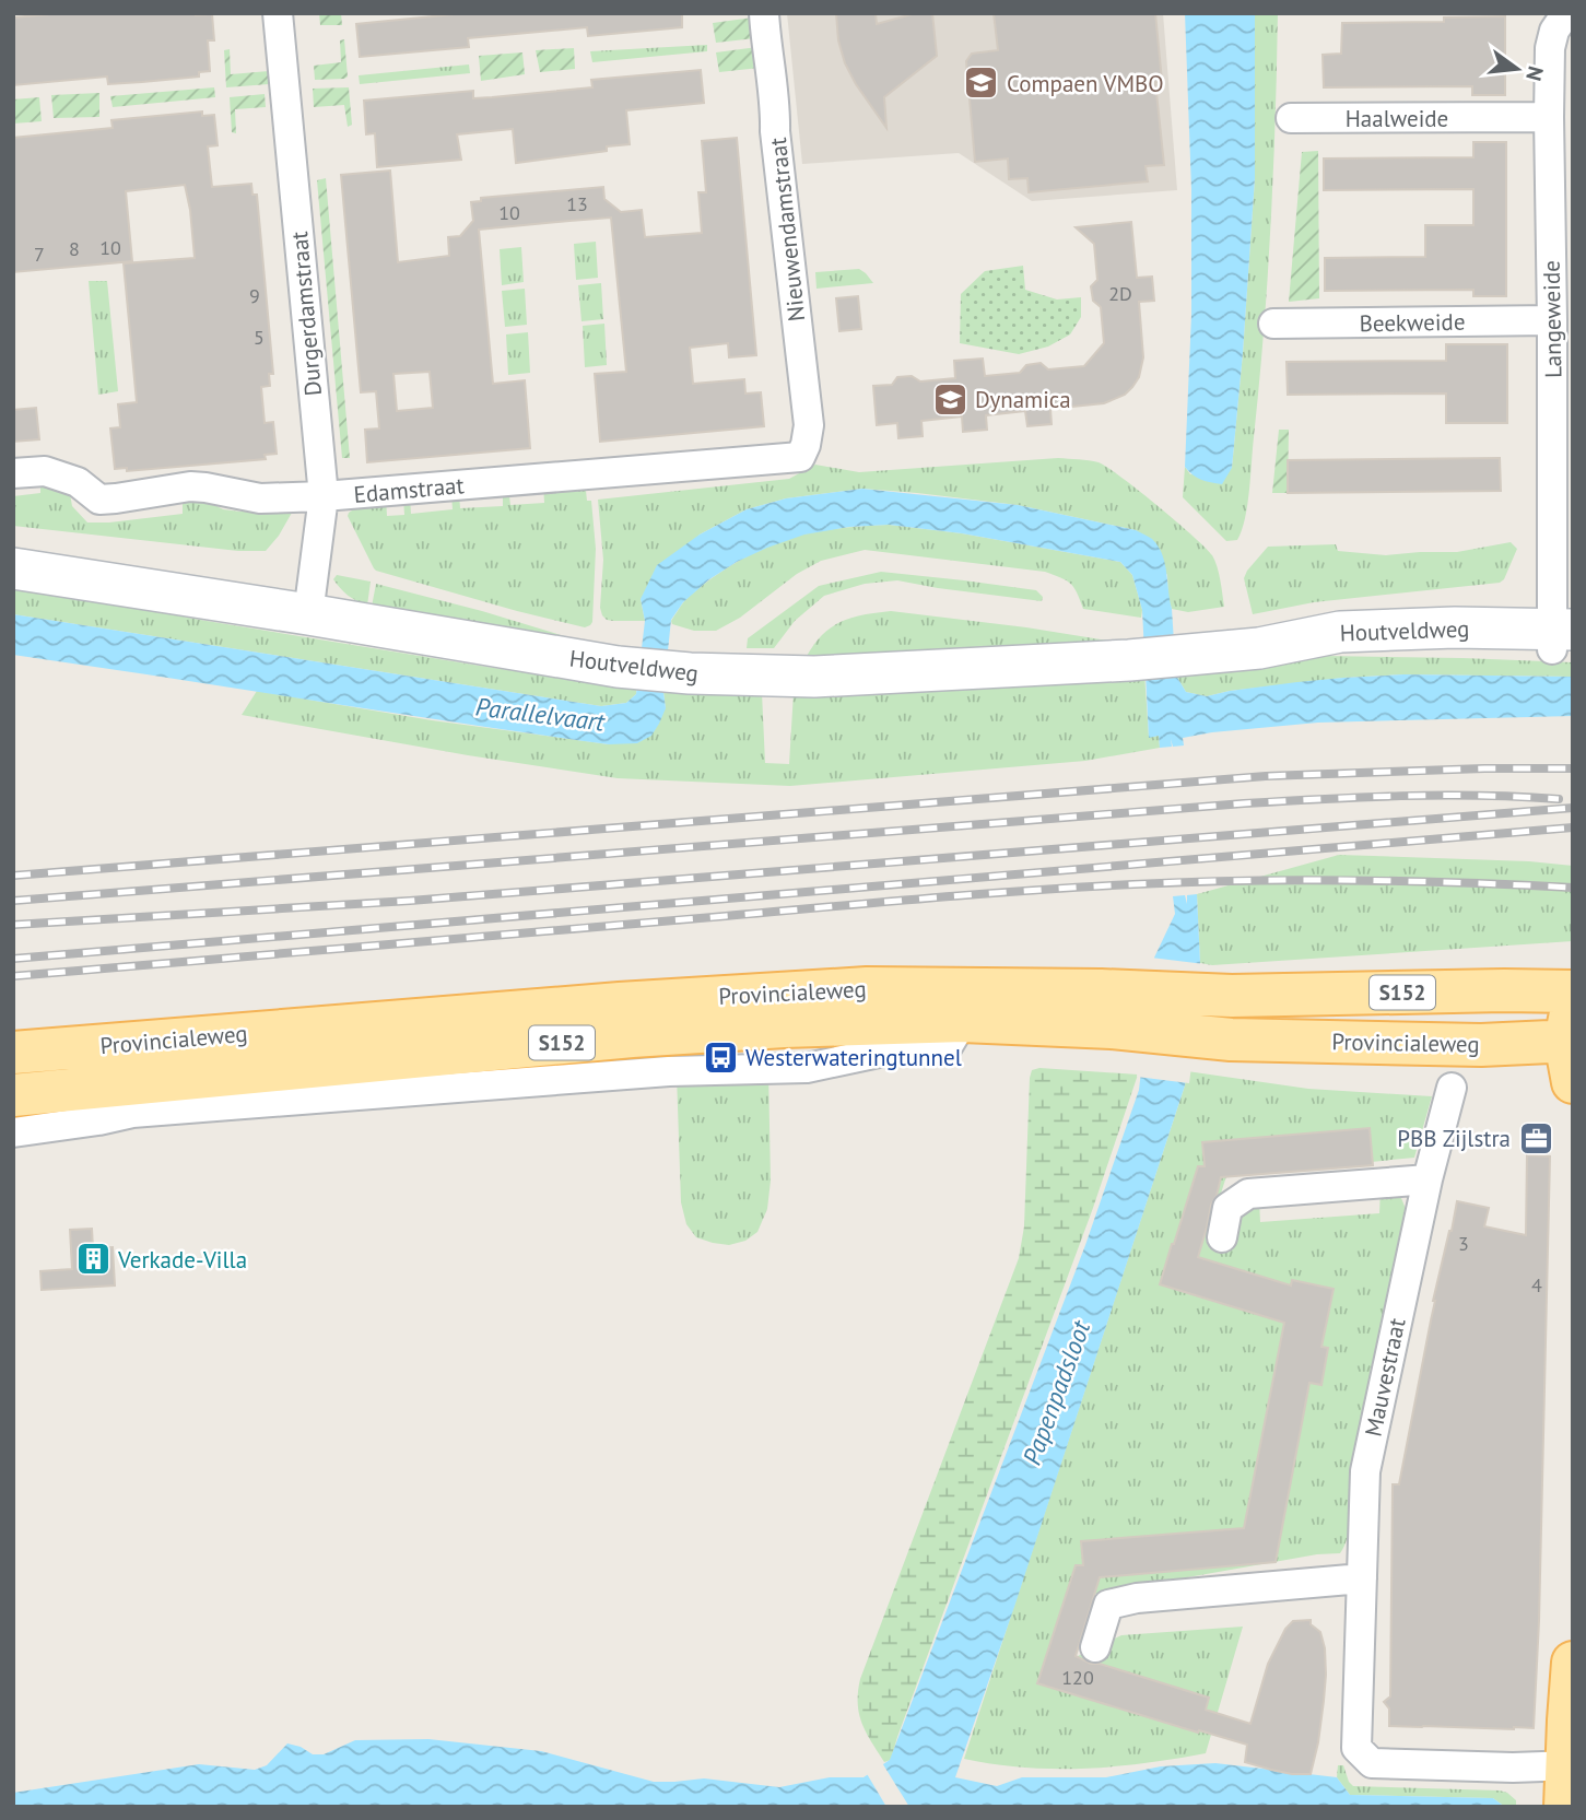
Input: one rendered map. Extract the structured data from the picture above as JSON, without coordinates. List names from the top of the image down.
{
  "streets": {
    "main road": ["Provincialeweg", "S152"],
    "street": [
      "Haalweide",
      "Nieuwendamstraat",
      "Durgerdamstraat",
      "Langeweide",
      "Beekweide",
      "Edamstraat",
      "Houtveldweg",
      "Mauvestraat"
    ]
  },
  "crossings": [
    ["Haalweide", "Langeweide"],
    ["Nieuwendamstraat", "Edamstraat"],
    ["Durgerdamstraat", "Edamstraat"],
    ["Durgerdamstraat", "Houtveldweg"],
    ["Langeweide", "Beekweide"],
    ["Langeweide", "Houtveldweg"]
  ],
  "water": ["Parallelvaart", "Papenpadsloot"],
  "places": {
    "school or university": ["Compaen VMBO", "Dynamica"],
    "bus stop": ["Westerwateringtunnel"],
    "office": ["PBB Zijlstra"],
    "building": ["Verkade-Villa"]
  },
  "house_numbers": [
    "13",
    "10",
    "10",
    "8",
    "7",
    "2D",
    "9",
    "5",
    "3",
    "4",
    "120"
  ],
  "north": "right"
}
